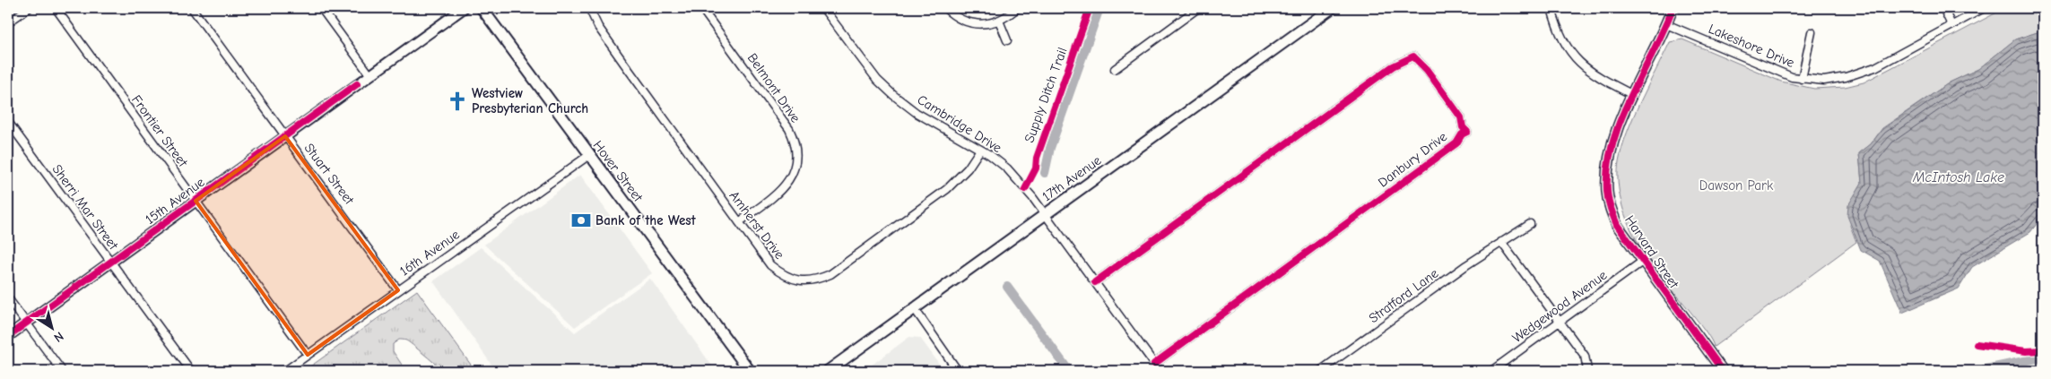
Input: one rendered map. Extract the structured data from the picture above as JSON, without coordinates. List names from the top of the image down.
{
  "streets": {
    "main road": ["Hover Street", "17th Avenue"],
    "street": [
      "Lakeshore Drive",
      "Belmont Drive",
      "Cambridge Drive",
      "Frontier Street",
      "Danbury Drive",
      "Stuart Street",
      "15th Avenue",
      "Sherri Mar Street",
      "Amherst Drive",
      "Harvard Street",
      "16th Avenue",
      "Stratford Lane",
      "Wedgewood Avenue"
    ],
    "cycle path": ["Supply Ditch Trail"]
  },
  "crossings": [
    ["Lakeshore Drive", "Harvard Street"],
    ["Belmont Drive", "Amherst Drive"],
    ["Cambridge Drive", "Danbury Drive"],
    ["Cambridge Drive", "17th Avenue"],
    ["Cambridge Drive", "Amherst Drive"],
    ["Frontier Street", "15th Avenue"],
    ["Frontier Street", "16th Avenue"],
    ["Hover Street", "16th Avenue"],
    ["Stuart Street", "15th Avenue"],
    ["Stuart Street", "16th Avenue"],
    ["15th Avenue", "Sherri Mar Street"],
    ["Harvard Street", "Wedgewood Avenue"]
  ],
  "water": ["McIntosh Lake"],
  "parks": ["Dawson Park"],
  "places": {
    "church": ["Westview Presbyterian Church"],
    "bank": ["Bank of the West"]
  },
  "north": "bottom right"
}
